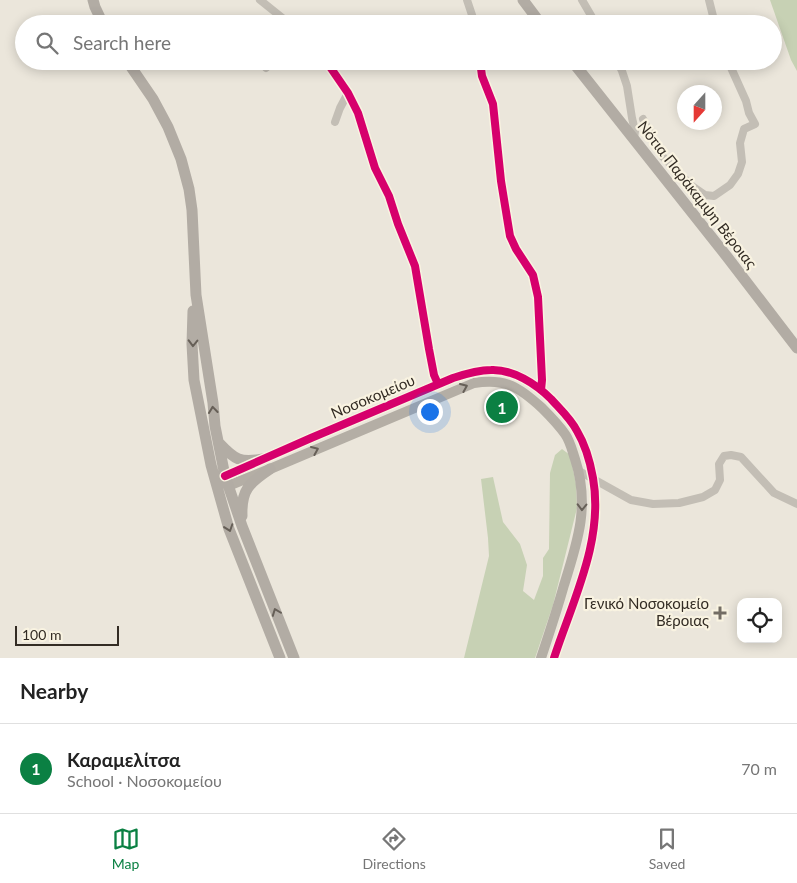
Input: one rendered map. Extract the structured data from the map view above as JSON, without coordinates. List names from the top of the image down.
{
  "streets": {
    "main road": ["Νότια Παράκαμψη Βέροιας"],
    "street": ["Νοσοκομείου"]
  },
  "places": {
    "health": ["Γενικό Νοσοκομείο Βέροιας"]
  },
  "scale_bar": "100 m",
  "north": "bottom",
  "page": {
    "search": "Search here",
    "pins": "1",
    "scale": "100 m",
    "heading": "Nearby",
    "list": [
      {
        "mark": "1",
        "name": "Καραμελίτσα",
        "note": "School · Νοσοκομείου",
        "value": "70 m"
      }
    ],
    "nav": ["Map", "Directions", "Saved"]
  }
}
